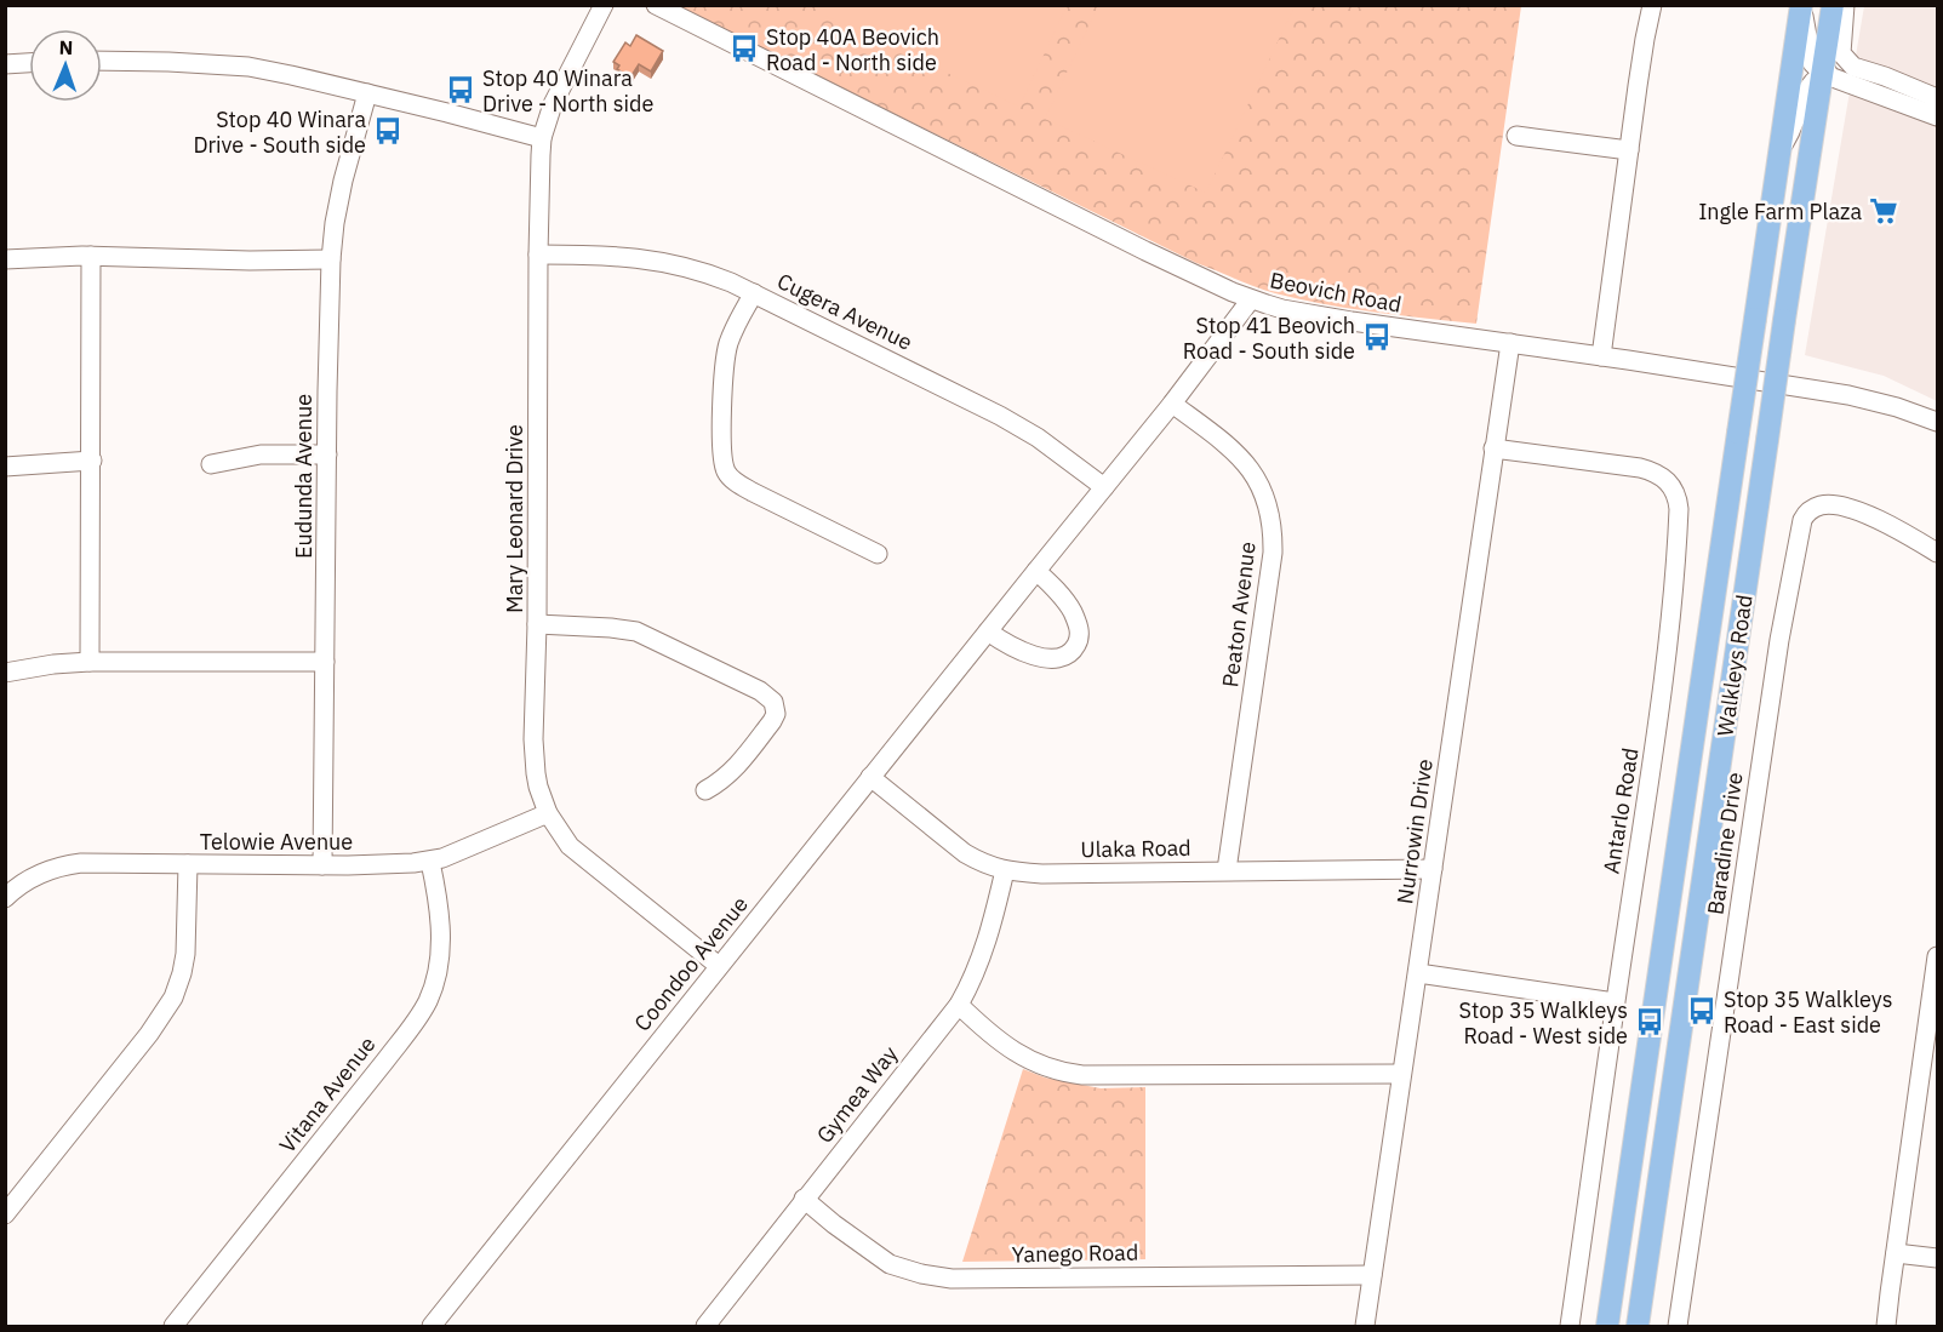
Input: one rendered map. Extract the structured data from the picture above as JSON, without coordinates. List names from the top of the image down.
{
  "streets": {
    "main road": ["Walkleys Road"],
    "street": [
      "Beovich Road",
      "Cugera Avenue",
      "Eudunda Avenue",
      "Mary Leonard Drive",
      "Peaton Avenue",
      "Antarlo Road",
      "Nurrowin Drive",
      "Telowie Avenue",
      "Baradine Drive",
      "Ulaka Road",
      "Coondoo Avenue",
      "Vitana Avenue",
      "Gymea Way",
      "Yanego Road"
    ]
  },
  "crossings": [
    ["Beovich Road", "Nurrowin Drive"],
    ["Beovich Road", "Coondoo Avenue"],
    ["Cugera Avenue", "Mary Leonard Drive"],
    ["Cugera Avenue", "Coondoo Avenue"],
    ["Eudunda Avenue", "Telowie Avenue"],
    ["Mary Leonard Drive", "Telowie Avenue"],
    ["Mary Leonard Drive", "Coondoo Avenue"],
    ["Peaton Avenue", "Ulaka Road"],
    ["Peaton Avenue", "Coondoo Avenue"],
    ["Antarlo Road", "Nurrowin Drive"],
    ["Nurrowin Drive", "Ulaka Road"],
    ["Nurrowin Drive", "Yanego Road"],
    ["Telowie Avenue", "Vitana Avenue"],
    ["Ulaka Road", "Coondoo Avenue"],
    ["Ulaka Road", "Gymea Way"],
    ["Gymea Way", "Yanego Road"]
  ],
  "places": {
    "bus stop": [
      "Stop 40A Beovich Road - North side",
      "Stop 40 Winara Drive - North side",
      "Stop 40 Winara Drive - South side",
      "Stop 41 Beovich Road - South side",
      "Stop 35 Walkleys Road - East side",
      "Stop 35 Walkleys Road - West side"
    ],
    "supermarket": ["Ingle Farm Plaza"]
  },
  "north": "top"
}
